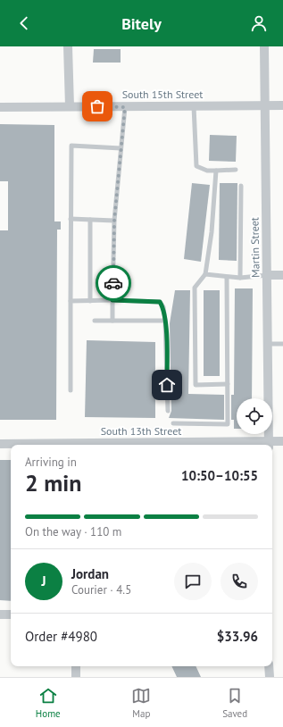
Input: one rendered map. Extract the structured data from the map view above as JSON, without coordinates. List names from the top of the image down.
{
  "streets": {
    "street": ["South 15th Street", "Martin Street", "South 13th Street"]
  },
  "crossings": [
    ["South 15th Street", "Martin Street"],
    ["Martin Street", "South 13th Street"]
  ],
  "page": {
    "header": "Bitely",
    "heading": ["2 min", "Arriving in", "10:50–10:55"],
    "panel": [
      "Jordan",
      "Courier · 4.5",
      "Order #4980",
      "$33.96"
    ],
    "bar": "On the way · 110 m",
    "round": "J",
    "tabs": ["Home", "Map", "Saved"]
  }
}
